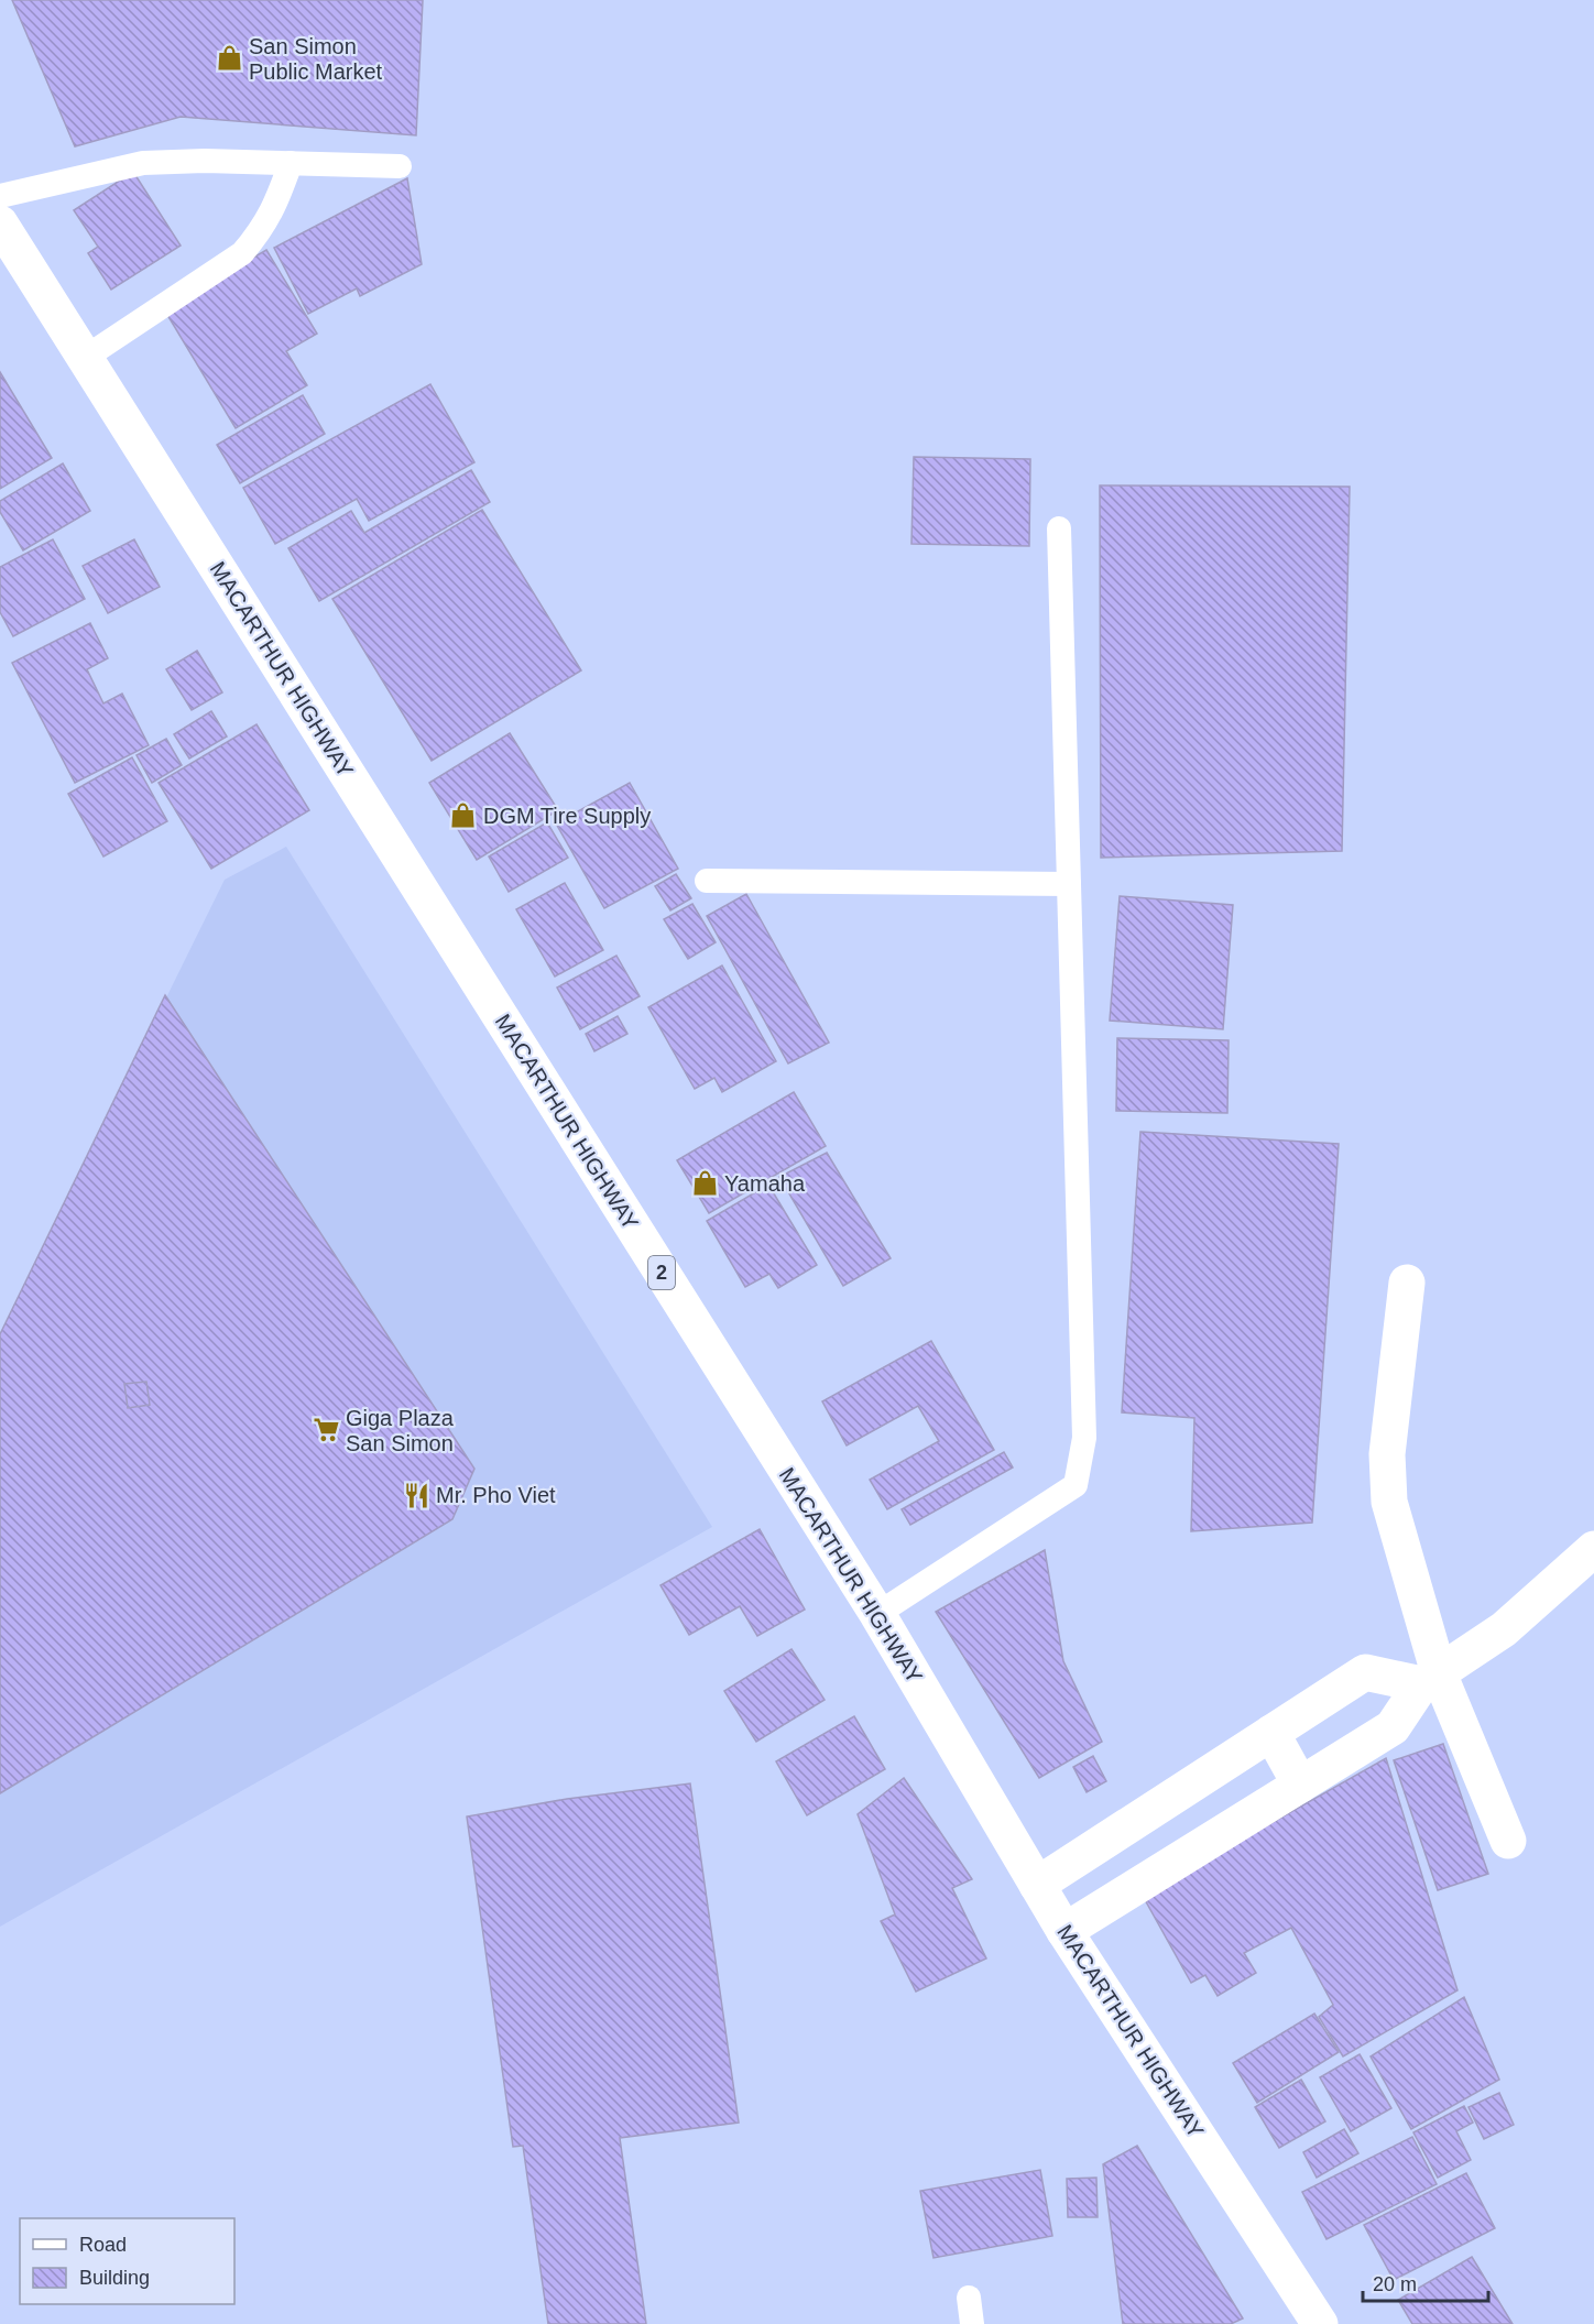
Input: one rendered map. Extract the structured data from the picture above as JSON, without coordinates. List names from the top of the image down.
{
  "streets": {
    "main road": ["MACARTHUR HIGHWAY", "2"]
  },
  "places": {
    "shop": ["San Simon Public Market", "DGM Tire Supply", "Yamaha"],
    "supermarket": ["Giga Plaza San Simon"],
    "restaurant": ["Mr. Pho Viet"]
  },
  "legend": ["Road", "Building"],
  "scale_bar": "20 m"
}
